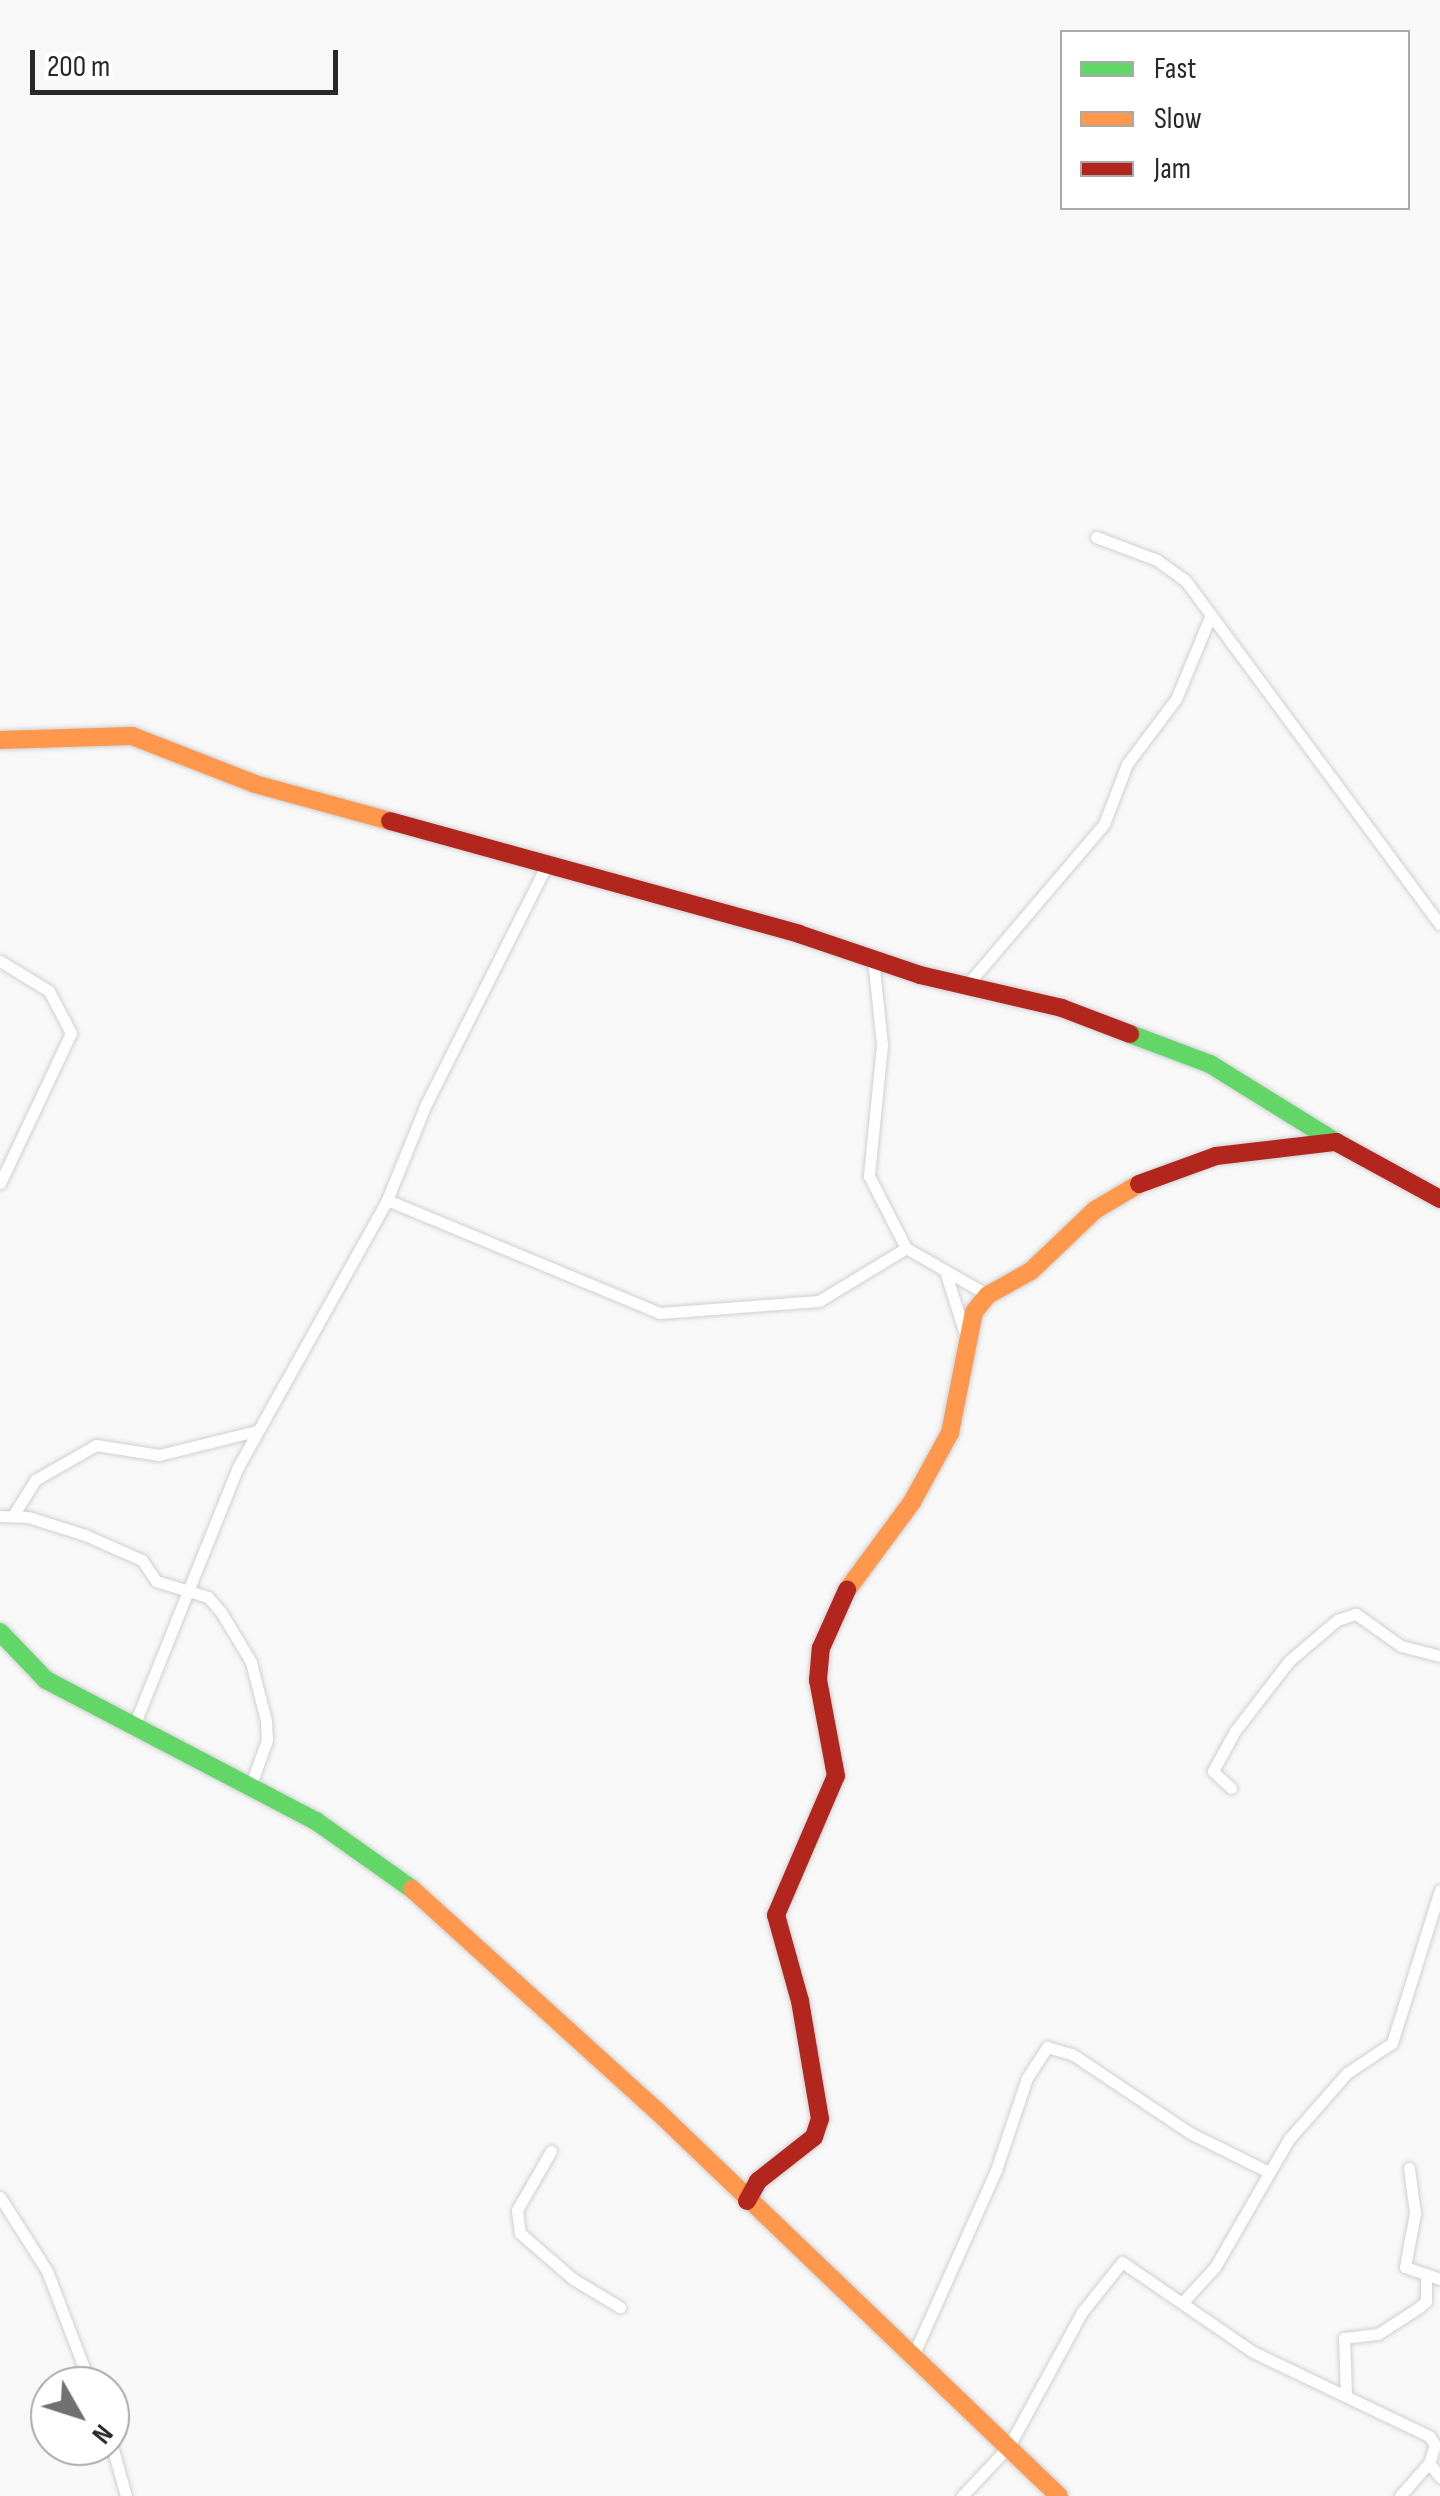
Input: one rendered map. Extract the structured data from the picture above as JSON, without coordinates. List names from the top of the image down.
{
  "legend": ["Fast", "Slow", "Jam"],
  "scale_bar": "200 m",
  "north": "bottom right"
}
